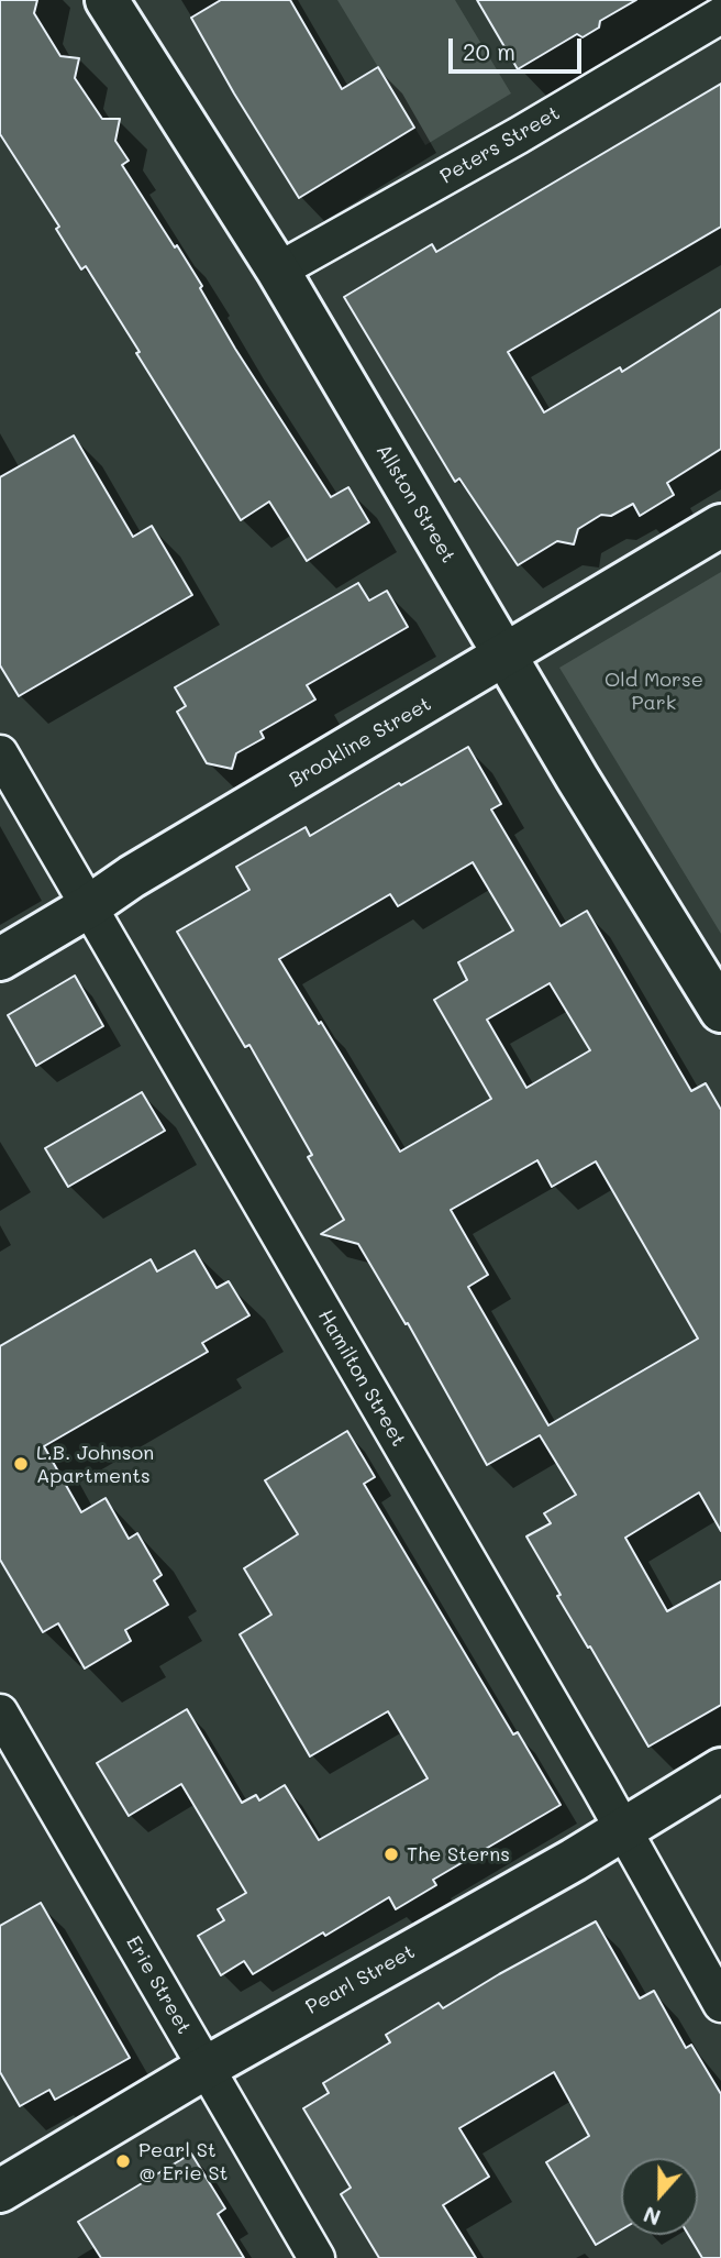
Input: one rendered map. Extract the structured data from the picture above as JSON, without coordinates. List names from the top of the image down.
{
  "streets": {
    "street": [
      "Peters Street",
      "Allston Street",
      "Brookline Street",
      "Hamilton Street",
      "Pearl Street",
      "Erie Street"
    ]
  },
  "crossings": [
    ["Peters Street", "Allston Street"],
    ["Allston Street", "Brookline Street"],
    ["Brookline Street", "Hamilton Street"],
    ["Hamilton Street", "Pearl Street"],
    ["Pearl Street", "Erie Street"]
  ],
  "parks": ["Old Morse Park"],
  "places": ["L.B. Johnson Apartments", "The Sterns", "Pearl St @ Erie St"],
  "scale_bar": "20 m",
  "north": "bottom"
}
